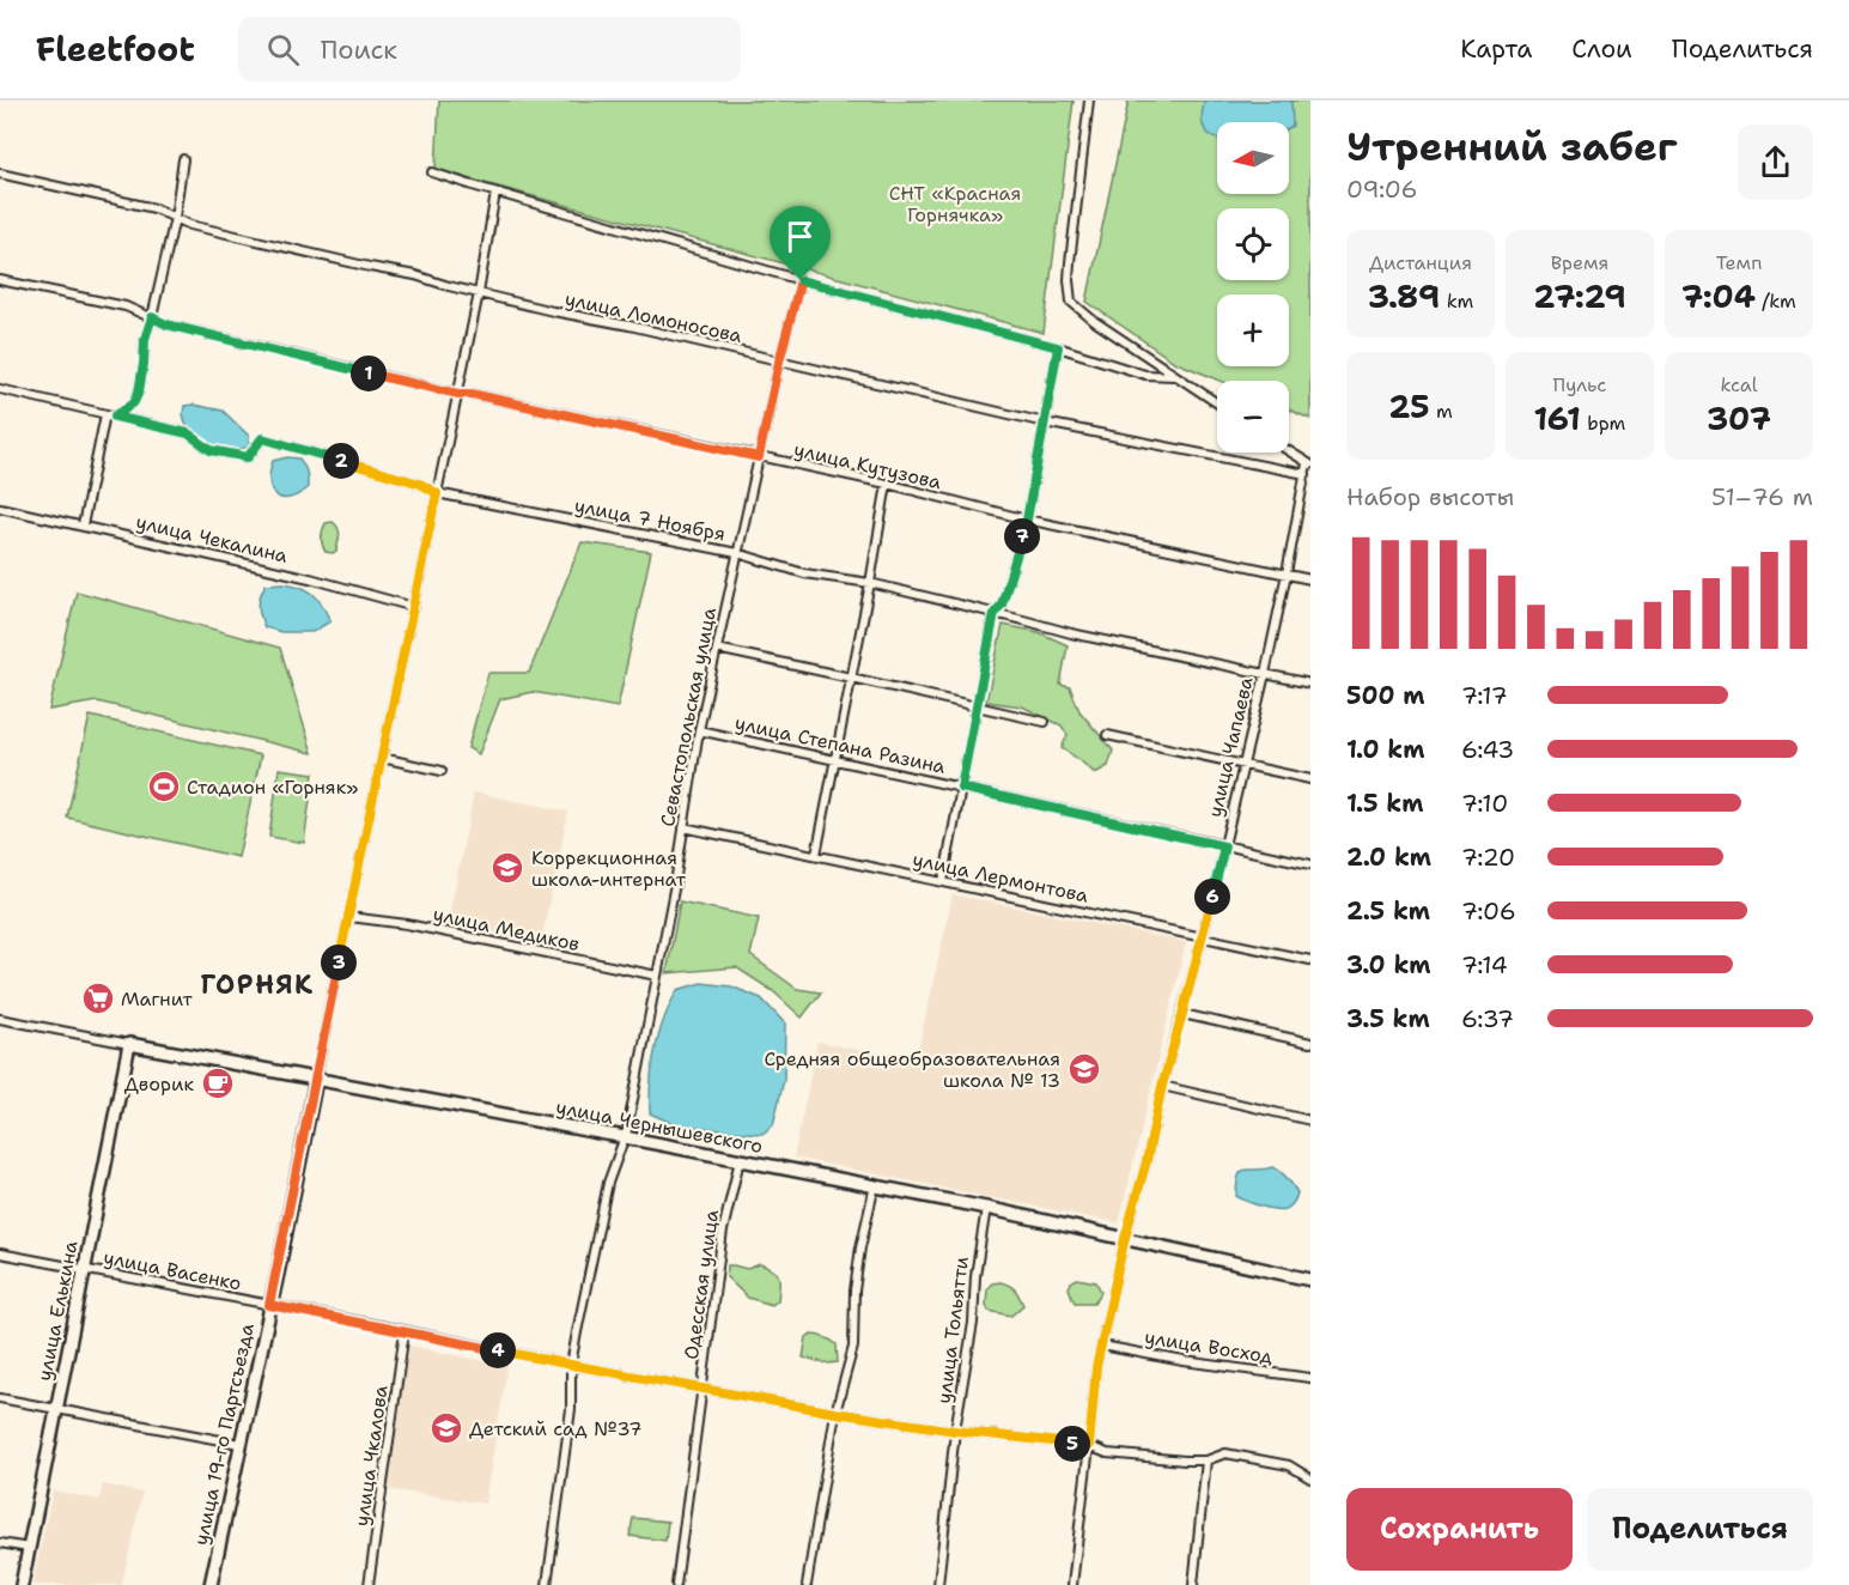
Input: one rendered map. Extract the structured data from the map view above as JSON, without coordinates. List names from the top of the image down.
{
  "streets": {
    "street": [
      "улица Ломоносова",
      "улица Кутузова",
      "улица 7 Ноября",
      "улица Чекалина",
      "Севастопольская улица",
      "улица Степана Разина",
      "улица Чапаева",
      "улица Лермонтова",
      "улица Медиков",
      "улица Чернышевского",
      "улица Васенко",
      "Одесская улица",
      "улица Елькина",
      "улица Тольятти",
      "улица Восход",
      "улица 19-го Партсъезда",
      "улица Чкалова"
    ]
  },
  "crossings": [
    ["улица Ломоносова", "Севастопольская улица"],
    ["улица Ломоносова", "улица Чапаева"],
    ["улица Ломоносова", "улица 19-го Партсъезда"],
    ["улица Кутузова", "Севастопольская улица"],
    ["улица Кутузова", "улица Чапаева"],
    ["улица Кутузова", "улица 19-го Партсъезда"],
    ["улица 7 Ноября", "Севастопольская улица"],
    ["улица 7 Ноября", "улица Чапаева"],
    ["улица 7 Ноября", "улица 19-го Партсъезда"],
    ["улица Чекалина", "улица 19-го Партсъезда"],
    ["Севастопольская улица", "улица Степана Разина"],
    ["Севастопольская улица", "улица Лермонтова"],
    ["Севастопольская улица", "улица Медиков"],
    ["Севастопольская улица", "улица Чернышевского"],
    ["Севастопольская улица", "улица Васенко"],
    ["улица Степана Разина", "улица Чапаева"],
    ["улица Чапаева", "улица Лермонтова"],
    ["улица Чапаева", "улица Чернышевского"],
    ["улица Чапаева", "улица Васенко"],
    ["улица Чапаева", "улица Восход"],
    ["улица Медиков", "улица 19-го Партсъезда"],
    ["улица Чернышевского", "Одесская улица"],
    ["улица Чернышевского", "улица Елькина"],
    ["улица Чернышевского", "улица Тольятти"],
    ["улица Чернышевского", "улица 19-го Партсъезда"],
    ["улица Васенко", "Одесская улица"],
    ["улица Васенко", "улица Елькина"],
    ["улица Васенко", "улица Тольятти"],
    ["улица Васенко", "улица 19-го Партсъезда"],
    ["улица Васенко", "улица Чкалова"]
  ],
  "districts": ["ГОРНЯК"],
  "parks": ["СНТ «Красная Горнячка»"],
  "places": {
    "sports": ["Стадион «Горняк»"],
    "school or university": ["Коррекционная школа-интернат", "Средняя общеобразовательная школа № 13", "Детский сад №37"],
    "supermarket": ["Магнит"],
    "cafe": ["Дворик"]
  },
  "north": "left",
  "page": {
    "header": "Fleetfoot",
    "search": "Поиск",
    "nav": ["Карта", "Слои", "Поделиться"],
    "heading": ["Утренний забег", "09:06"],
    "map_buttons": ["+", "−"],
    "stats": [
      ["Дистанция", "3.89 km"],
      ["Время", "27:29"],
      ["Темп", "7:04 /km"],
      ["25 m"],
      ["Пульс", "161 bpm"],
      ["kcal", "307"]
    ],
    "pins": [
      "1",
      "2",
      "7",
      "6",
      "3",
      "4",
      "5"
    ],
    "chart": ["Набор высоты", "51–76 m"],
    "list": [
      {
        "name": "500 m",
        "note": "7:17"
      },
      {
        "name": "1.0 km",
        "note": "6:43"
      },
      {
        "name": "1.5 km",
        "note": "7:10"
      },
      {
        "name": "2.0 km",
        "note": "7:20"
      },
      {
        "name": "2.5 km",
        "note": "7:06"
      },
      {
        "name": "3.0 km",
        "note": "7:14"
      },
      {
        "name": "3.5 km",
        "note": "6:37"
      }
    ],
    "buttons": ["Сохранить", "Поделиться"]
  }
}
